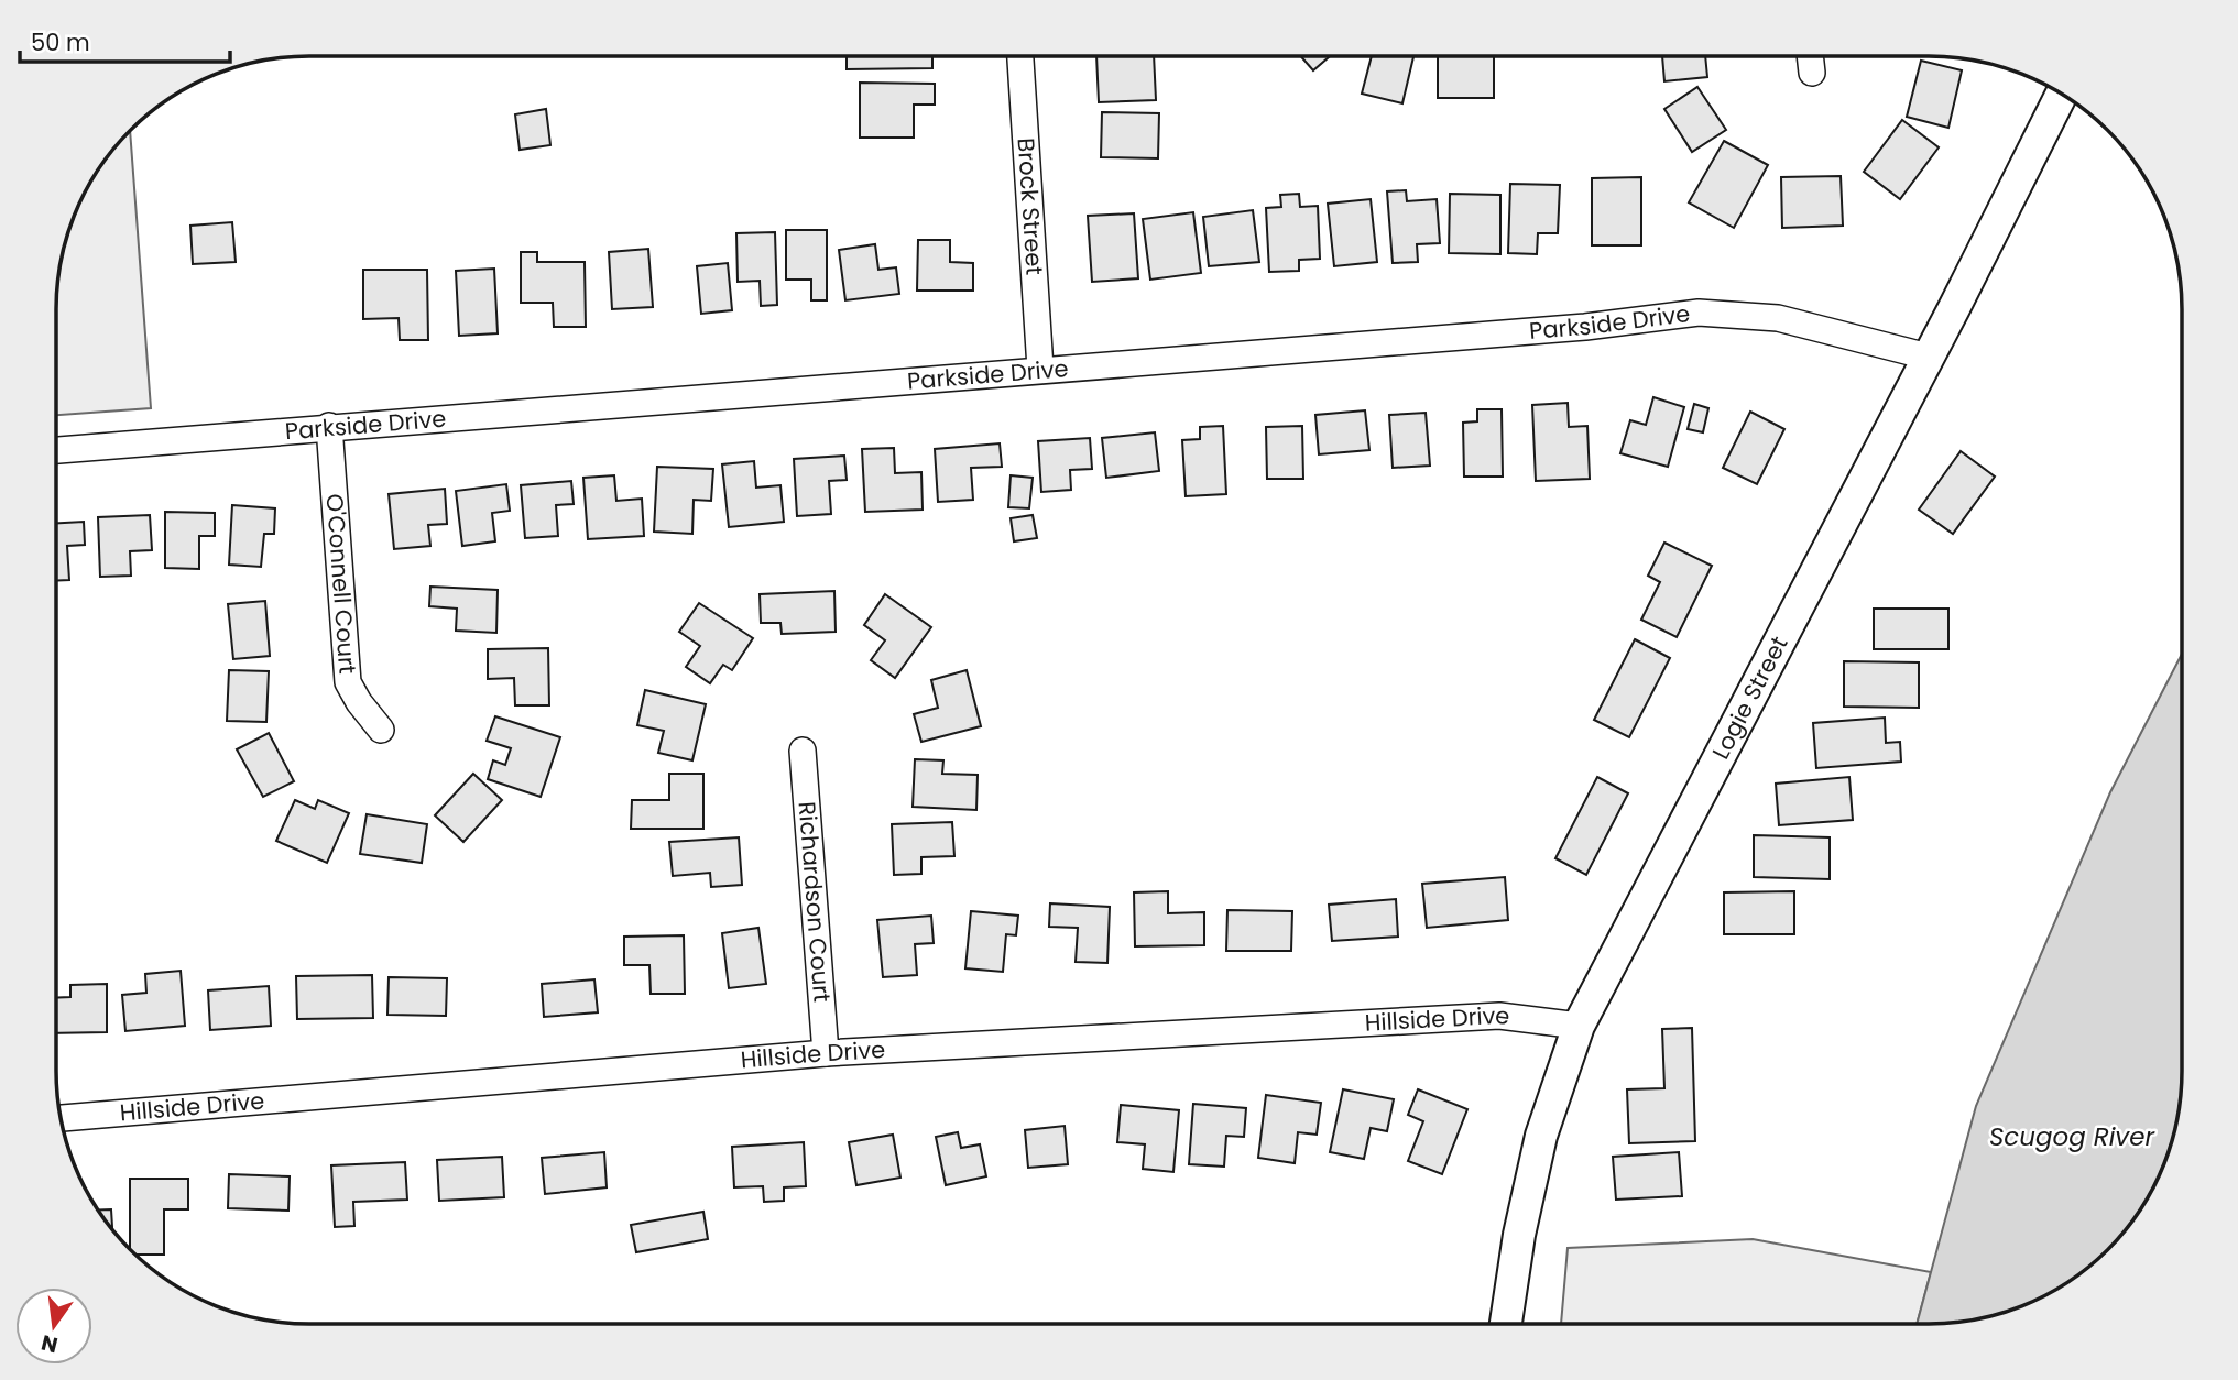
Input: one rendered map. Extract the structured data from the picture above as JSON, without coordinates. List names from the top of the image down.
{
  "streets": {
    "street": [
      "Brock Street",
      "Parkside Drive",
      "O'Connell Court",
      "Logie Street",
      "Richardson Court",
      "Hillside Drive"
    ]
  },
  "crossings": [
    ["Brock Street", "Parkside Drive"],
    ["Parkside Drive", "O'Connell Court"],
    ["Parkside Drive", "Logie Street"],
    ["Logie Street", "Hillside Drive"],
    ["Richardson Court", "Hillside Drive"]
  ],
  "water": ["Scugog River"],
  "scale_bar": "50 m",
  "north": "bottom"
}
